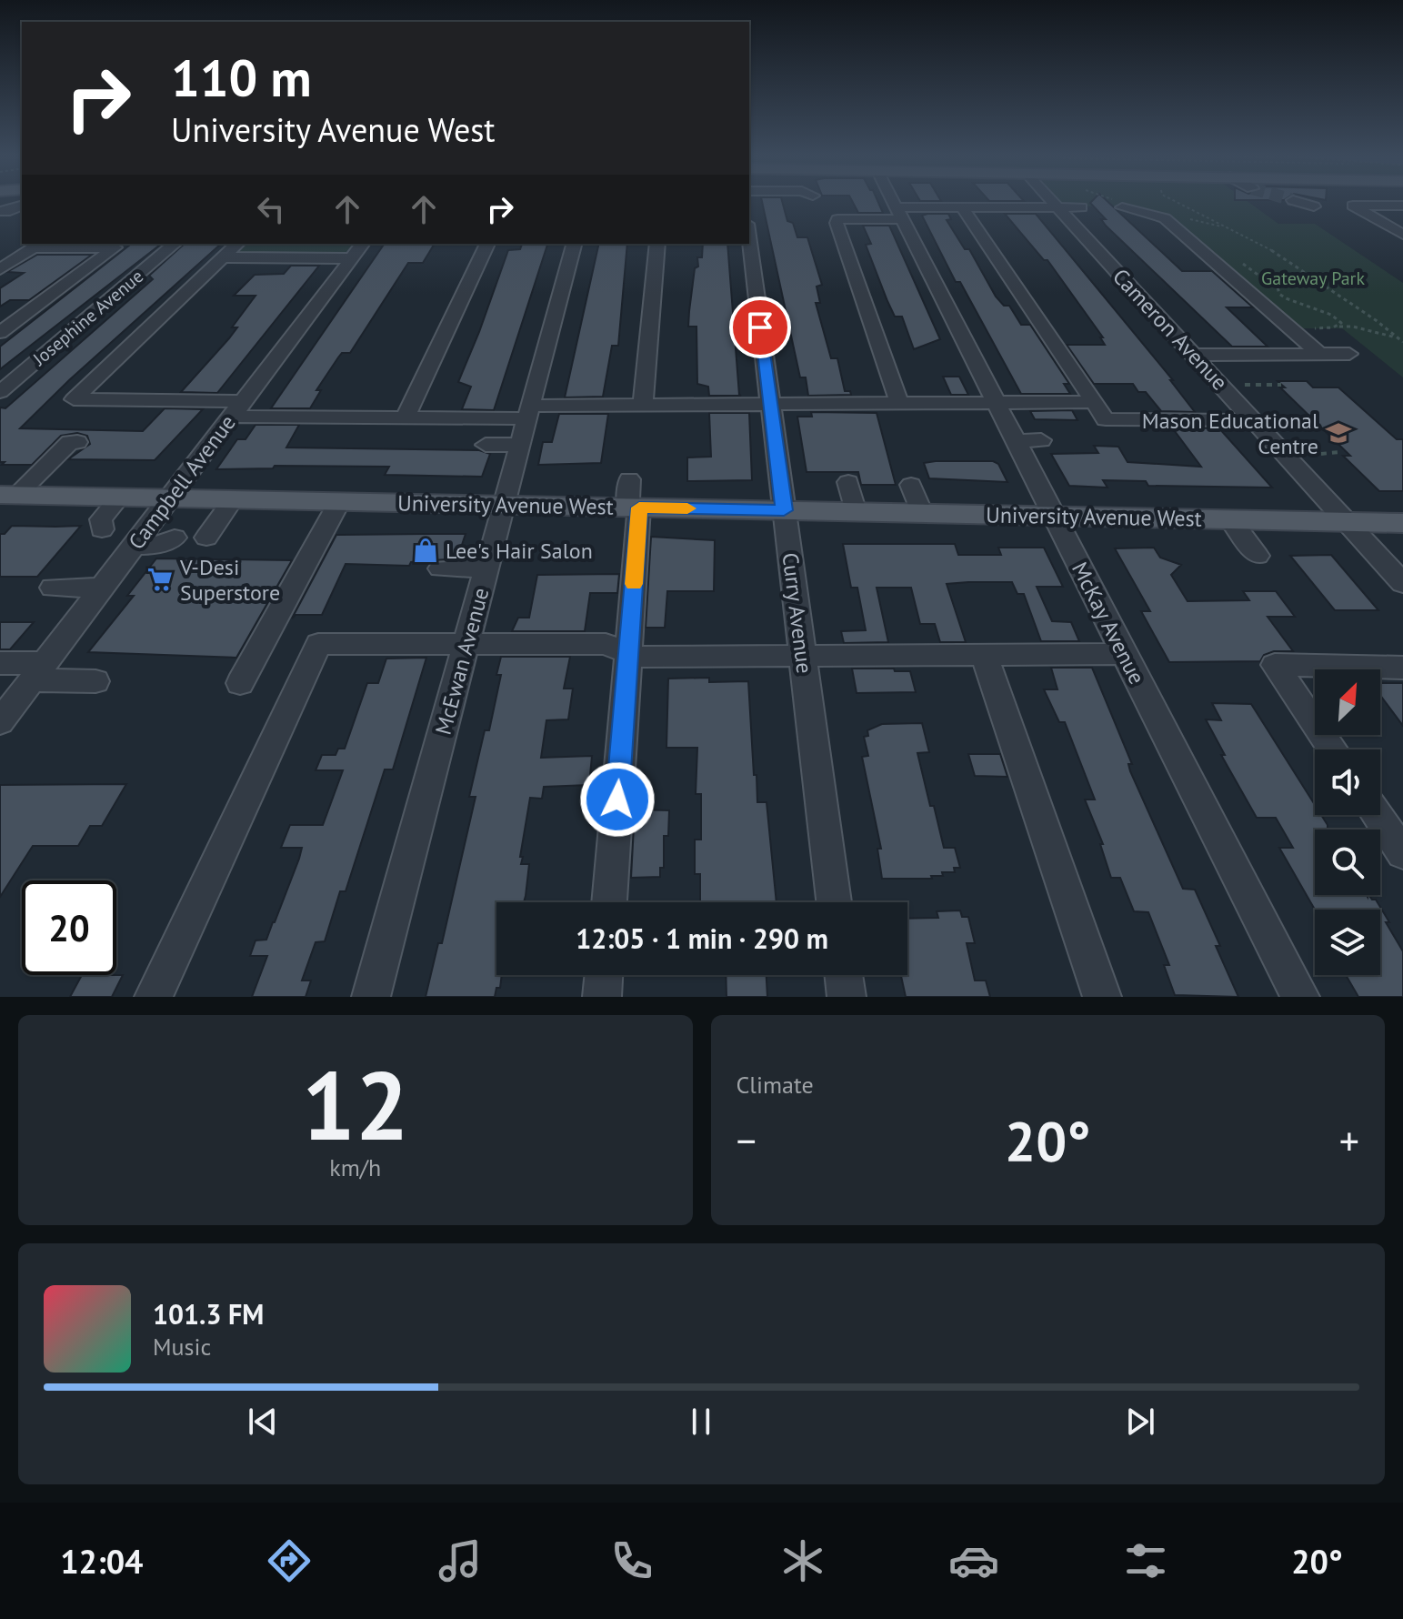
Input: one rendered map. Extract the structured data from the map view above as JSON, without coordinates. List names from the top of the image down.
{
  "streets": {
    "main road": ["University Avenue West"],
    "street": [
      "Josephine Avenue",
      "Cameron Avenue",
      "Campbell Avenue",
      "Curry Avenue",
      "McKay Avenue",
      "McEwan Avenue"
    ]
  },
  "crossings": [
    ["Cameron Avenue", "University Avenue West"],
    ["Campbell Avenue", "University Avenue West"],
    ["University Avenue West", "Curry Avenue"],
    ["University Avenue West", "McKay Avenue"],
    ["University Avenue West", "McEwan Avenue"]
  ],
  "parks": ["Gateway Park"],
  "places": {
    "school or university": ["Mason Educational Centre"],
    "shop": ["Lee's Hair Salon"],
    "supermarket": ["V-Desi Superstore"]
  },
  "north": "top right",
  "page": {
    "turn": ["110 m", "University Avenue West"],
    "limit": "20",
    "trip": "12:05 · 1 min · 290 m",
    "tile": [
      ["12", "km/h"],
      "Climate"
    ],
    "heat": ["−", "20°", "+"],
    "song": ["101.3 FM", "Music"],
    "tabs": ["12:04", "20°"]
  }
}
